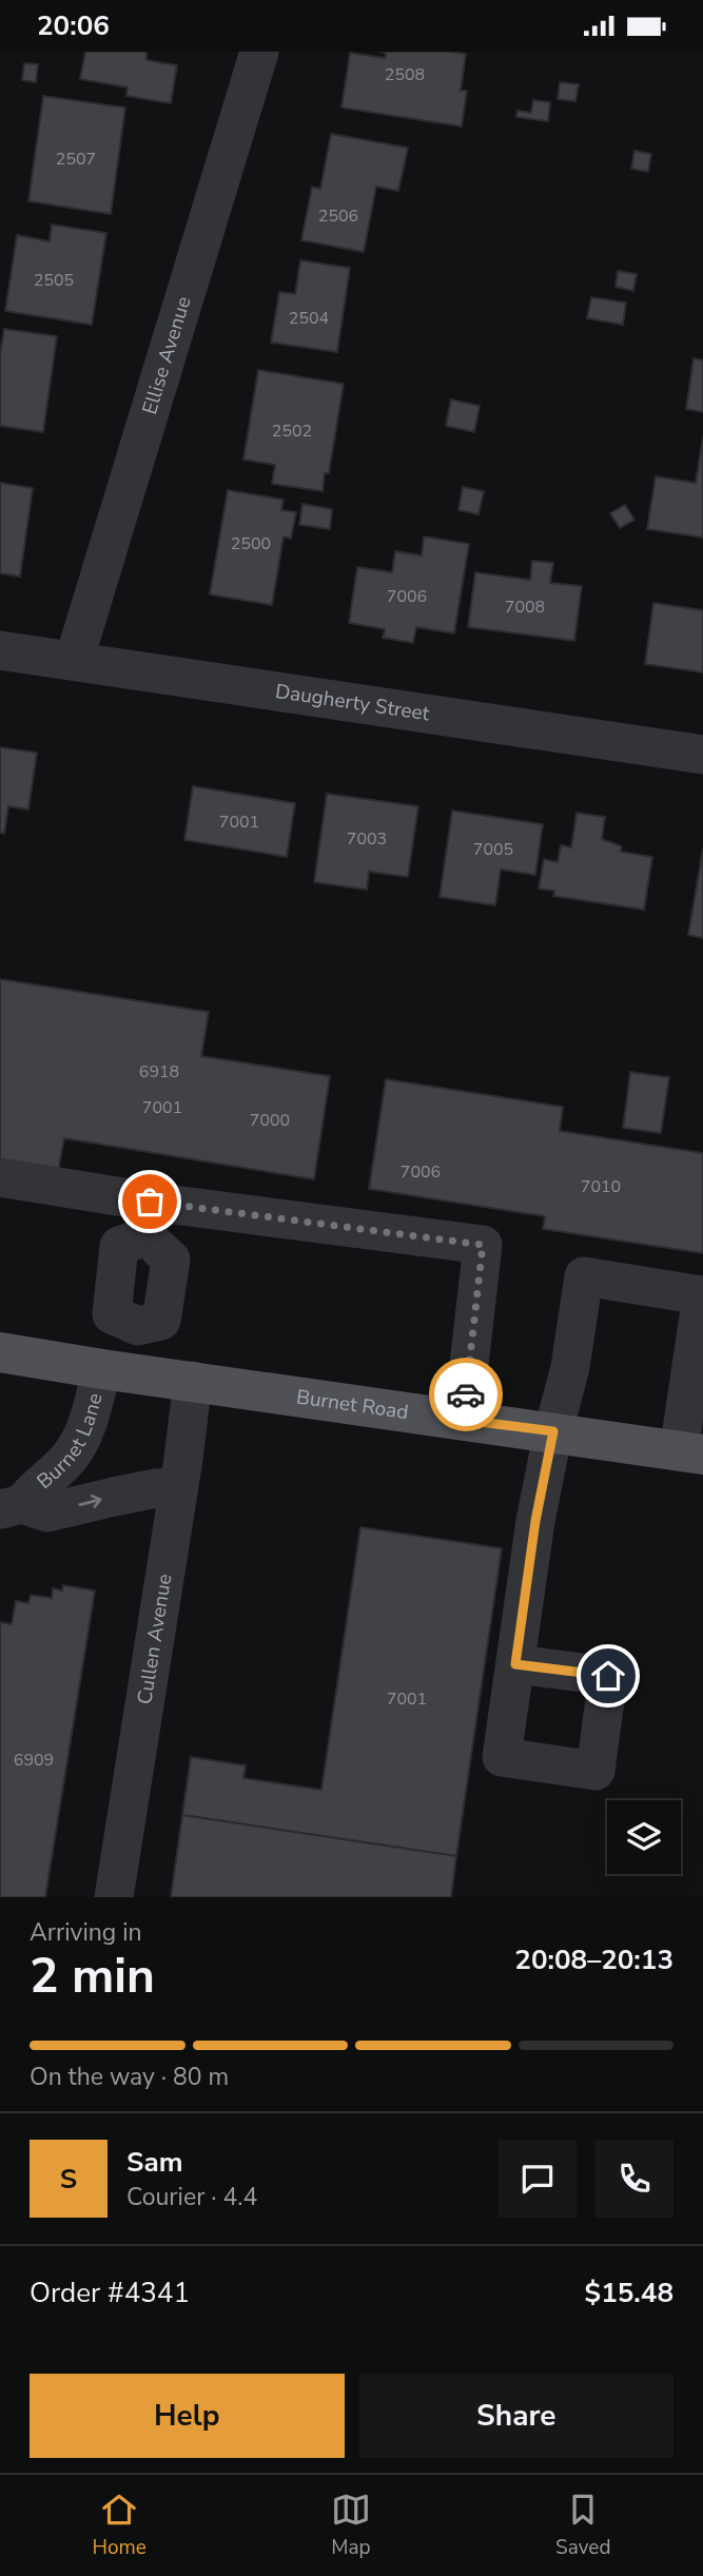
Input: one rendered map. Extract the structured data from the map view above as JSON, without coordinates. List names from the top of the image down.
{
  "streets": {
    "main road": ["Burnet Road"],
    "street": [
      "Ellise Avenue",
      "Daugherty Street",
      "Burnet Lane",
      "Cullen Avenue"
    ]
  },
  "crossings": [
    ["Ellise Avenue", "Daugherty Street"],
    ["Burnet Road", "Burnet Lane"],
    ["Burnet Road", "Cullen Avenue"],
    ["Burnet Lane", "Cullen Avenue"]
  ],
  "house_numbers": [
    "2508",
    "2507",
    "2506",
    "2505",
    "2504",
    "2502",
    "2500",
    "7006",
    "7008",
    "7001",
    "7003",
    "7005",
    "6918",
    "7001",
    "7000",
    "7006",
    "7010",
    "7001",
    "6909"
  ],
  "page": {
    "status": "20:06",
    "heading": ["2 min", "Arriving in", "20:08–20:13"],
    "panel": [
      "Sam",
      "Courier · 4.4",
      "Order #4341",
      "$15.48"
    ],
    "bar": "On the way · 80 m",
    "round": "S",
    "buttons": ["Help", "Share"],
    "tabs": ["Home", "Map", "Saved"]
  }
}
